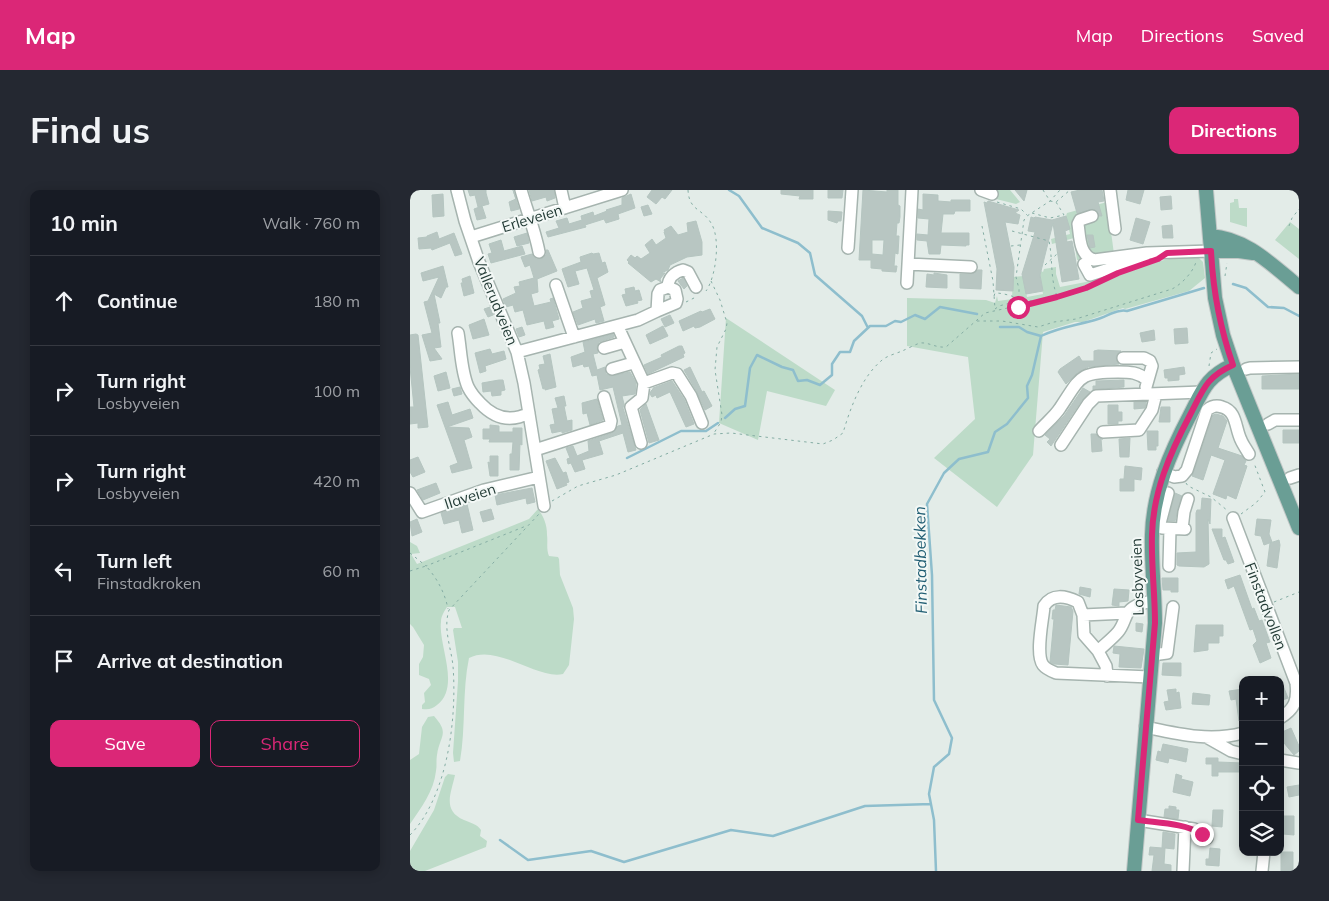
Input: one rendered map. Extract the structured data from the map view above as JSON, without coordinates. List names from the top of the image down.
{
  "streets": {
    "main road": ["Losbyveien"],
    "street": [
      "Erleveien",
      "Vallerudveien",
      "Ilaveien",
      "Finstadvollen"
    ]
  },
  "crossings": [
    ["Erleveien", "Vallerudveien"],
    ["Vallerudveien", "Ilaveien"]
  ],
  "water": ["Finstadbekken"],
  "page": {
    "header": "Map",
    "nav": ["Map", "Directions", "Saved"],
    "buttons": [
      "Directions",
      ["Save", "Share"]
    ],
    "title": "Find us",
    "heading": ["10 min", "Walk · 760 m"],
    "list": [
      ["Continue", "180 m"],
      ["Turn right", "Losbyveien", "100 m"],
      ["Turn right", "Losbyveien", "420 m"],
      ["Turn left", "Finstadkroken", "60 m"],
      "Arrive at destination"
    ],
    "map_buttons": ["+", "−"]
  }
}
